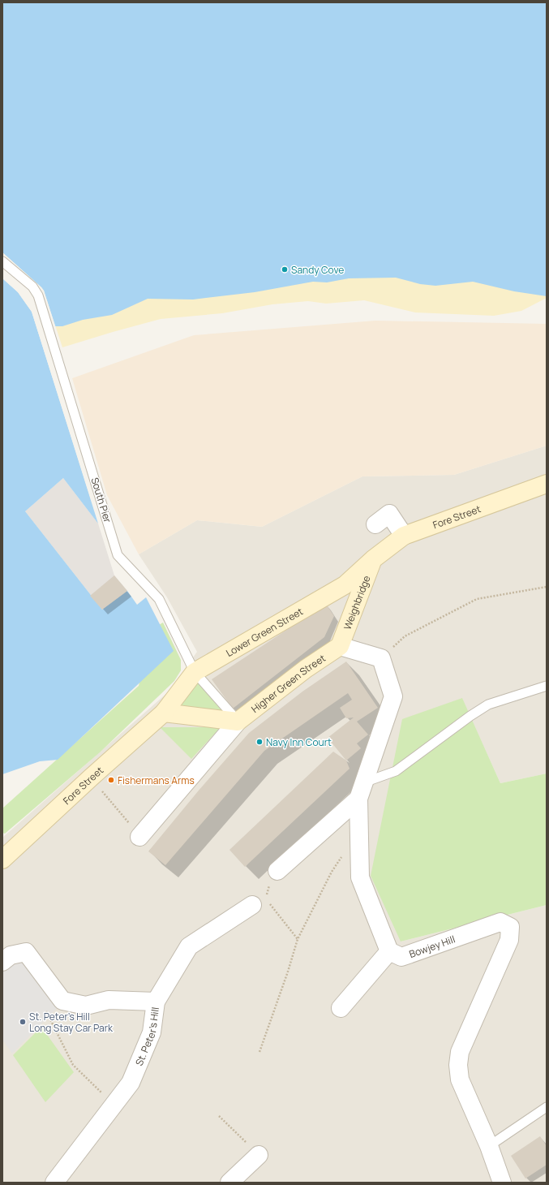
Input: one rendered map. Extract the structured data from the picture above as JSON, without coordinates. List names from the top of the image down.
{
  "streets": {
    "street": [
      "Fore Street",
      "Weighbridge",
      "Lower Green Street",
      "Higher Green Street",
      "Bowjey Hill",
      "St. Peter's Hill"
    ],
    "lane": ["South Pier"]
  },
  "crossings": [
    ["South Pier", "Lower Green Street"],
    ["South Pier", "Higher Green Street"],
    ["Fore Street", "Weighbridge"],
    ["Fore Street", "Lower Green Street"],
    ["Weighbridge", "Lower Green Street"],
    ["Weighbridge", "Higher Green Street"]
  ],
  "places": [
    "Sandy Cove",
    "Navy Inn Court",
    "Fishermans Arms",
    "St. Peter's Hill Long Stay Car Park"
  ]
}
